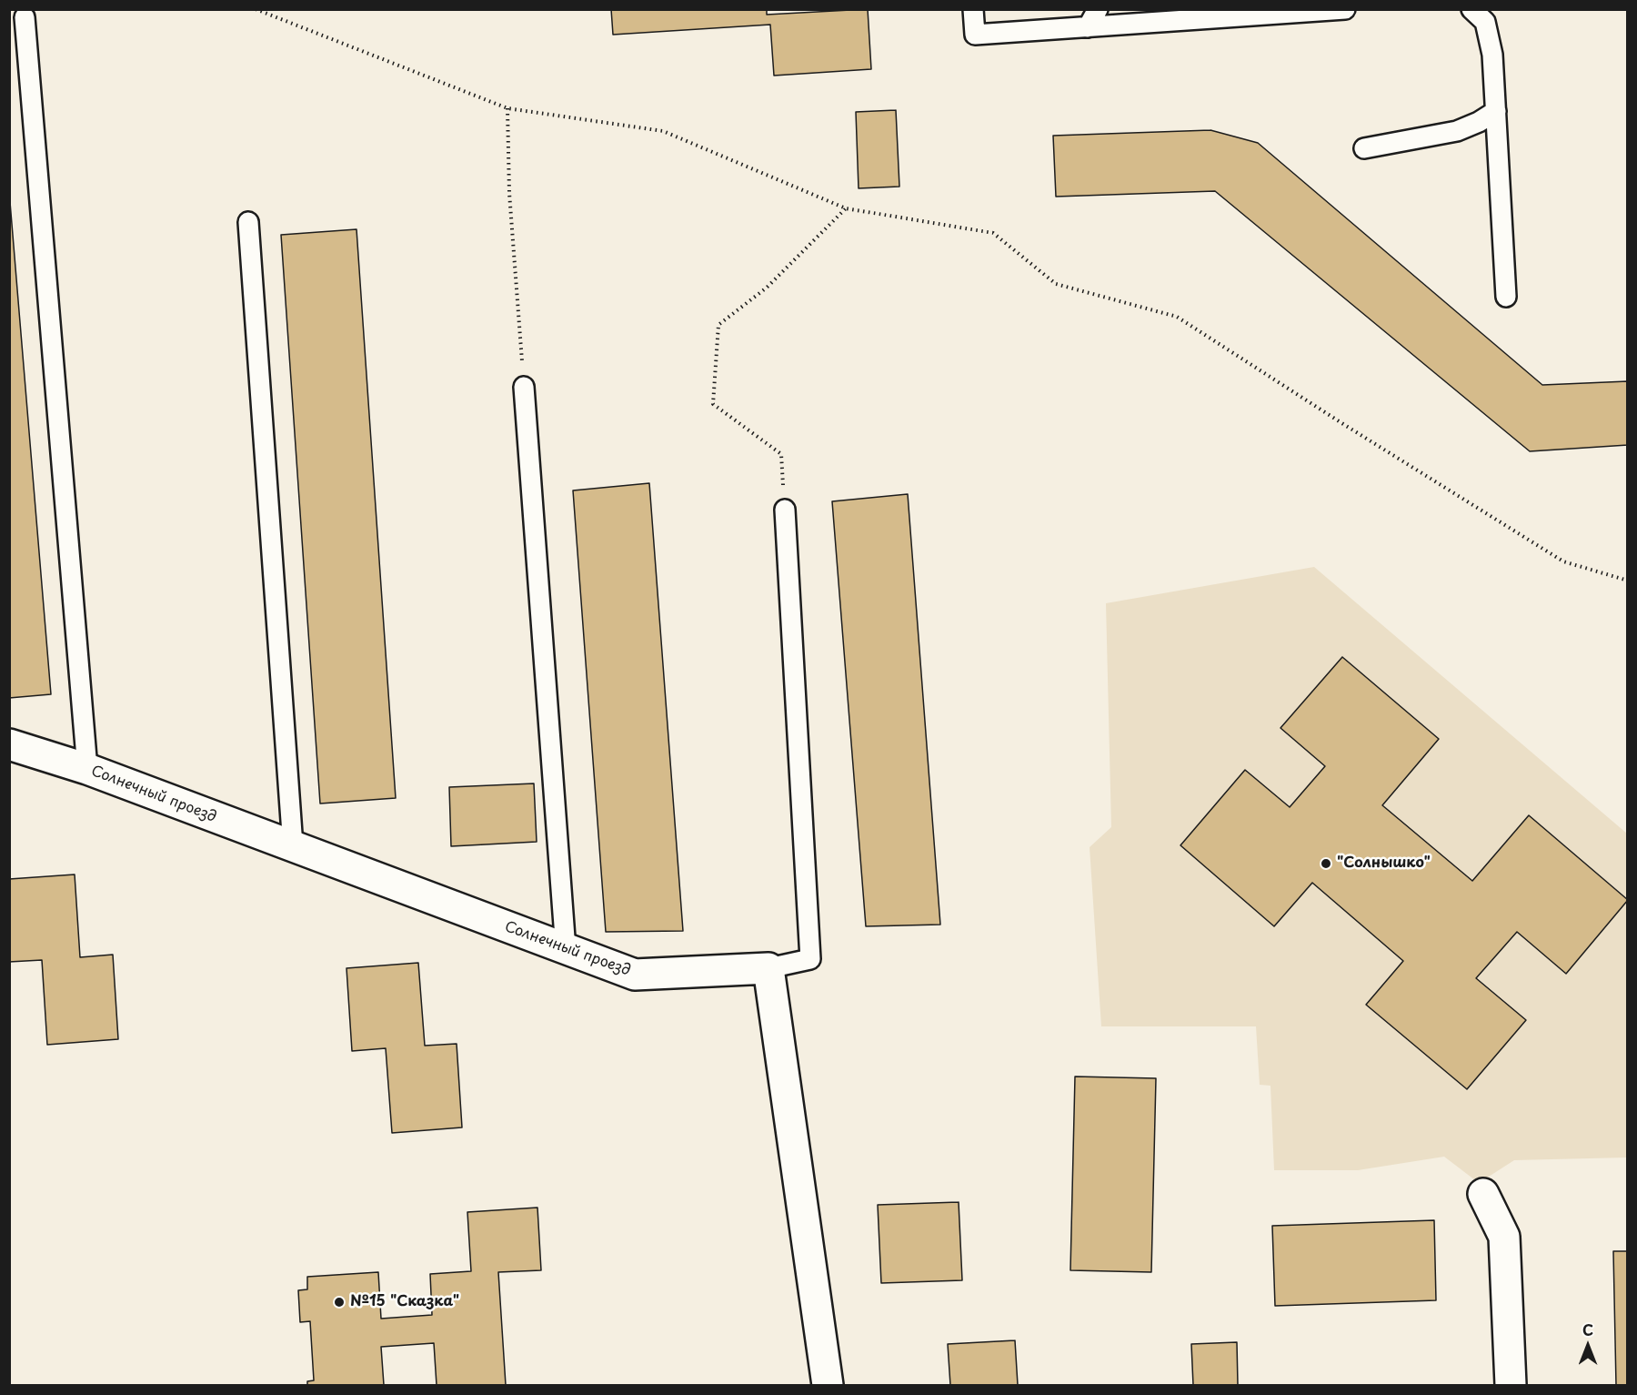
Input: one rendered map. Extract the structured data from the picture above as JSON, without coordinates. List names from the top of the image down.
{
  "streets": {
    "street": ["Солнечный проезд"]
  },
  "places": ["\"Солнышко\"", "№15 \"Сказка\""],
  "north": "top"
}
